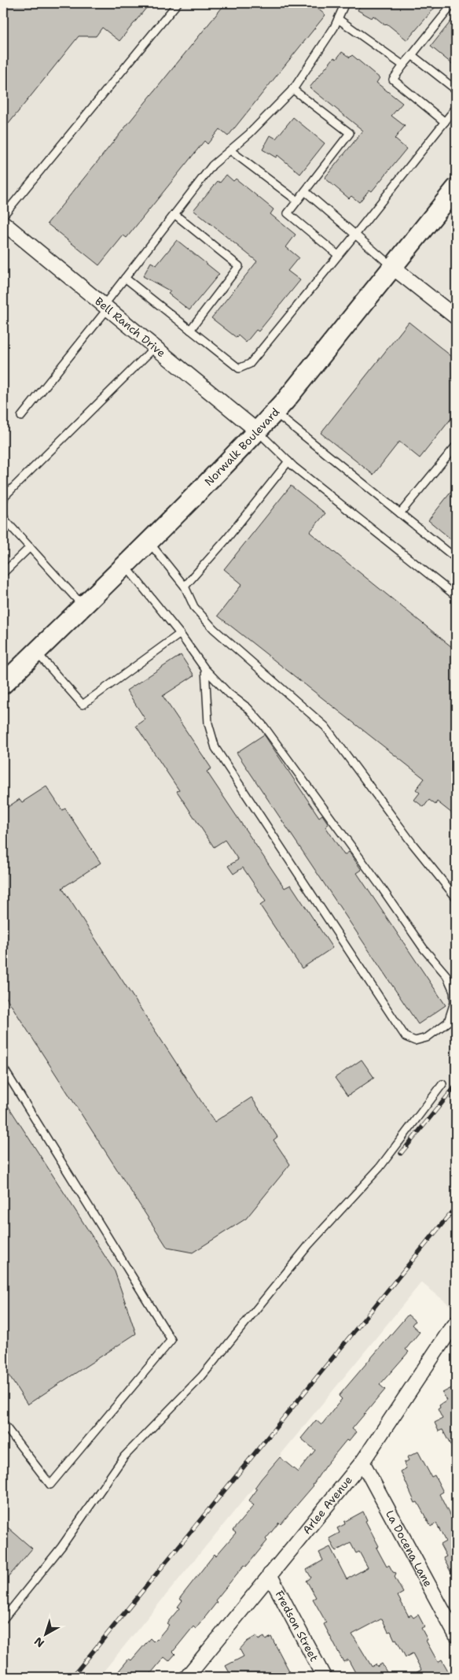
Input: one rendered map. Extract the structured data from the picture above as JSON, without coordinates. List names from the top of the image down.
{
  "streets": {
    "main road": ["Norwalk Boulevard"],
    "street": [
      "Bell Ranch Drive",
      "Arlee Avenue",
      "La Docena Lane",
      "Fredson Street"
    ]
  },
  "crossings": [
    ["Bell Ranch Drive", "Norwalk Boulevard"],
    ["Arlee Avenue", "La Docena Lane"],
    ["Arlee Avenue", "Fredson Street"]
  ],
  "north": "bottom left"
}
